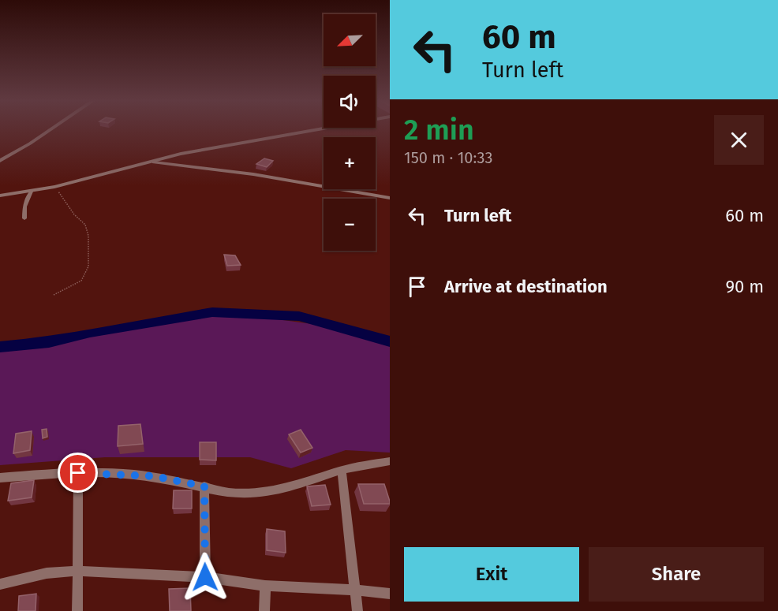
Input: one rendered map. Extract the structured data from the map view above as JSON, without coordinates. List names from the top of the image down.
{
  "north": "bottom left",
  "page": {
    "turn": ["60 m", "Turn left"],
    "map_buttons": ["+", "−"],
    "heading": ["2 min", "150 m · 10:33"],
    "list": [
      {
        "name": "Turn left",
        "value": "60 m"
      },
      {
        "name": "Arrive at destination",
        "value": "90 m"
      }
    ],
    "buttons": ["Exit", "Share"]
  }
}
